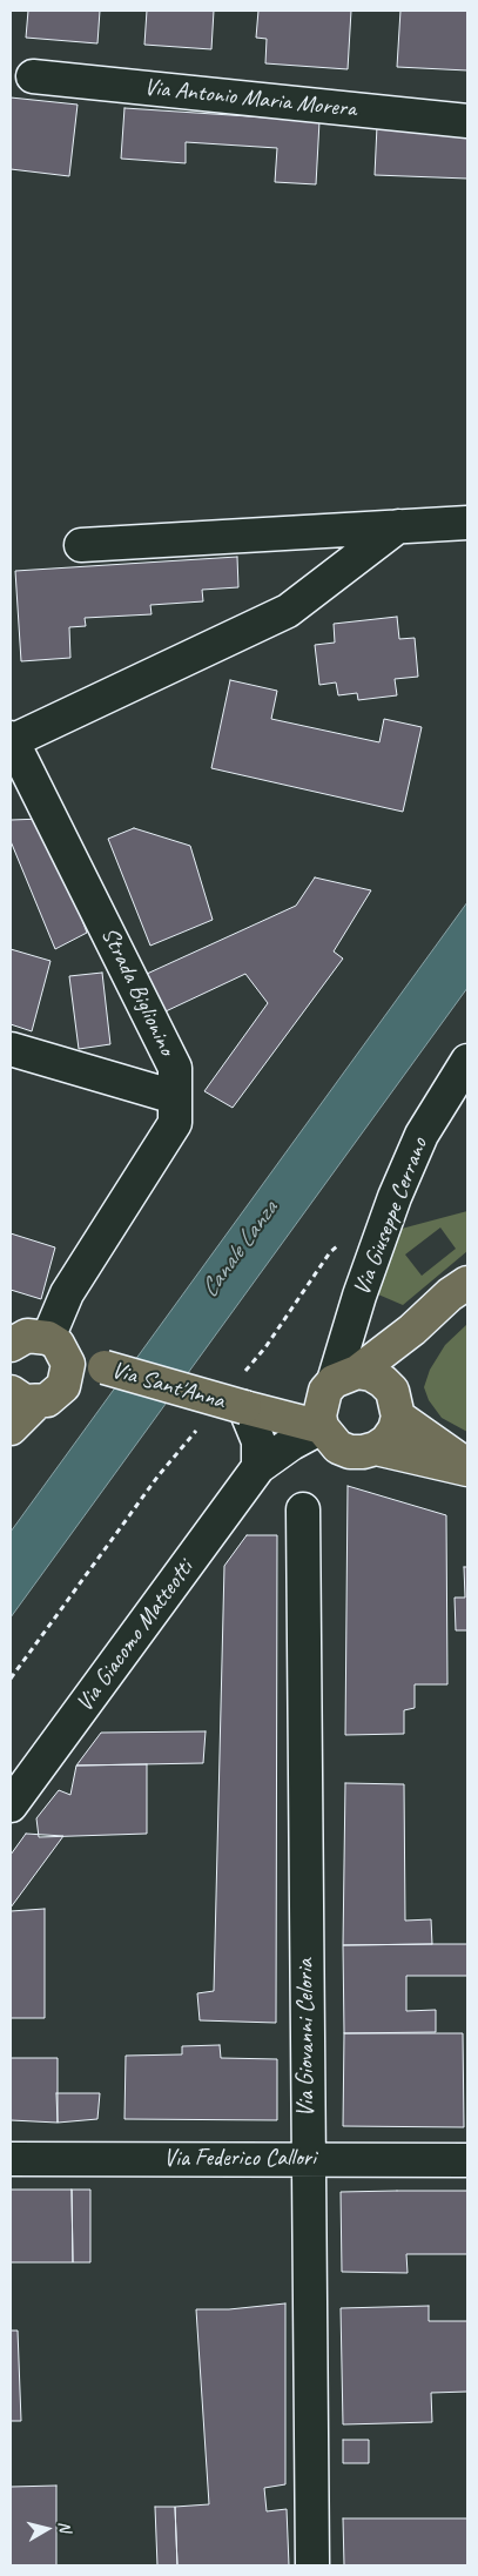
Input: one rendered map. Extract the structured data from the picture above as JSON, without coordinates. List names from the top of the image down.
{
  "streets": {
    "main road": ["Via Sant'Anna"],
    "street": [
      "Via Antonio Maria Morera",
      "Strada Biglionino",
      "Via Giuseppe Cerrano",
      "Via Giacomo Matteotti",
      "Via Giovanni Celoria",
      "Via Federico Callori"
    ]
  },
  "crossings": [
    ["Via Giuseppe Cerrano", "Via Sant'Anna"],
    ["Via Giuseppe Cerrano", "Via Giacomo Matteotti"],
    ["Via Sant'Anna", "Via Giacomo Matteotti"],
    ["Via Giovanni Celoria", "Via Federico Callori"]
  ],
  "water": ["Canale Lanza"],
  "north": "right"
}
